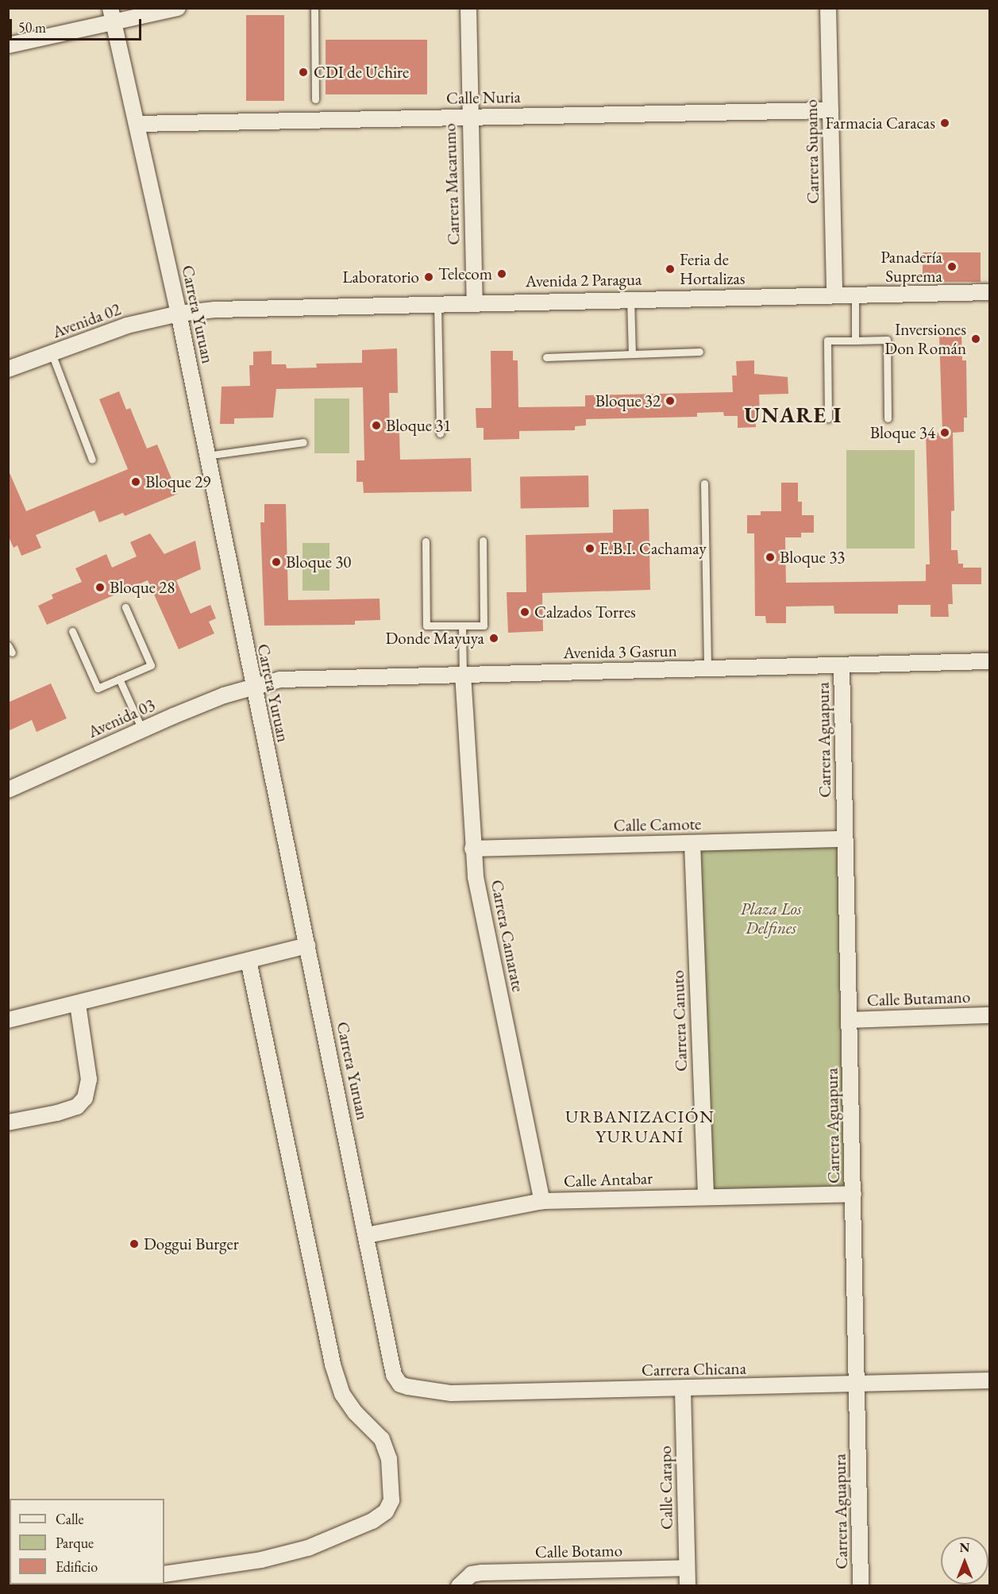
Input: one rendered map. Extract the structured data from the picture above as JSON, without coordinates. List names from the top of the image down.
{
  "streets": {
    "street": [
      "Calle Nuria",
      "Carrera Supamo",
      "Carrera Macarumo",
      "Avenida 2 Paragua",
      "Carrera Yuruan",
      "Avenida 02",
      "Avenida 3 Gasrun",
      "Avenida 03",
      "Carrera Aguapura",
      "Calle Camote",
      "Carrera Camarate",
      "Calle Butamano",
      "Carrera Canuto",
      "Calle Antabar",
      "Carrera Chicana",
      "Calle Carapo",
      "Calle Botamo"
    ]
  },
  "crossings": [
    ["Calle Nuria", "Carrera Supamo"],
    ["Calle Nuria", "Carrera Macarumo"],
    ["Calle Nuria", "Carrera Yuruan"],
    ["Carrera Supamo", "Avenida 2 Paragua"],
    ["Carrera Macarumo", "Avenida 2 Paragua"],
    ["Avenida 2 Paragua", "Carrera Yuruan"],
    ["Avenida 2 Paragua", "Avenida 02"],
    ["Carrera Yuruan", "Avenida 02"],
    ["Carrera Yuruan", "Avenida 3 Gasrun"],
    ["Carrera Yuruan", "Avenida 03"],
    ["Carrera Yuruan", "Calle Antabar"],
    ["Carrera Yuruan", "Carrera Chicana"],
    ["Avenida 3 Gasrun", "Avenida 03"],
    ["Avenida 3 Gasrun", "Carrera Aguapura"],
    ["Avenida 3 Gasrun", "Carrera Camarate"],
    ["Carrera Aguapura", "Calle Camote"],
    ["Carrera Aguapura", "Calle Butamano"],
    ["Carrera Aguapura", "Calle Antabar"],
    ["Carrera Aguapura", "Carrera Chicana"],
    ["Calle Camote", "Carrera Camarate"],
    ["Calle Camote", "Carrera Canuto"],
    ["Carrera Camarate", "Calle Antabar"],
    ["Carrera Canuto", "Calle Antabar"],
    ["Carrera Chicana", "Calle Carapo"],
    ["Calle Carapo", "Calle Botamo"]
  ],
  "districts": ["UNARE I", "URBANIZACIÓN YURUANÍ"],
  "parks": ["Plaza Los Delfines"],
  "places": [
    "CDI de Uchire",
    "Farmacia Caracas",
    "Panadería Suprema",
    "Feria de Hortalizas",
    "Telecom",
    "Laboratorio",
    "Inversiones Don Román",
    "Bloque 32",
    "Bloque 31",
    "Bloque 34",
    "Bloque 29",
    "E.B.I. Cachamay",
    "Bloque 33",
    "Bloque 30",
    "Bloque 28",
    "Calzados Torres",
    "Donde Mayuya",
    "Doggui Burger"
  ],
  "legend": ["Calle", "Parque", "Edificio"],
  "scale_bar": "50 m",
  "north": "top"
}
